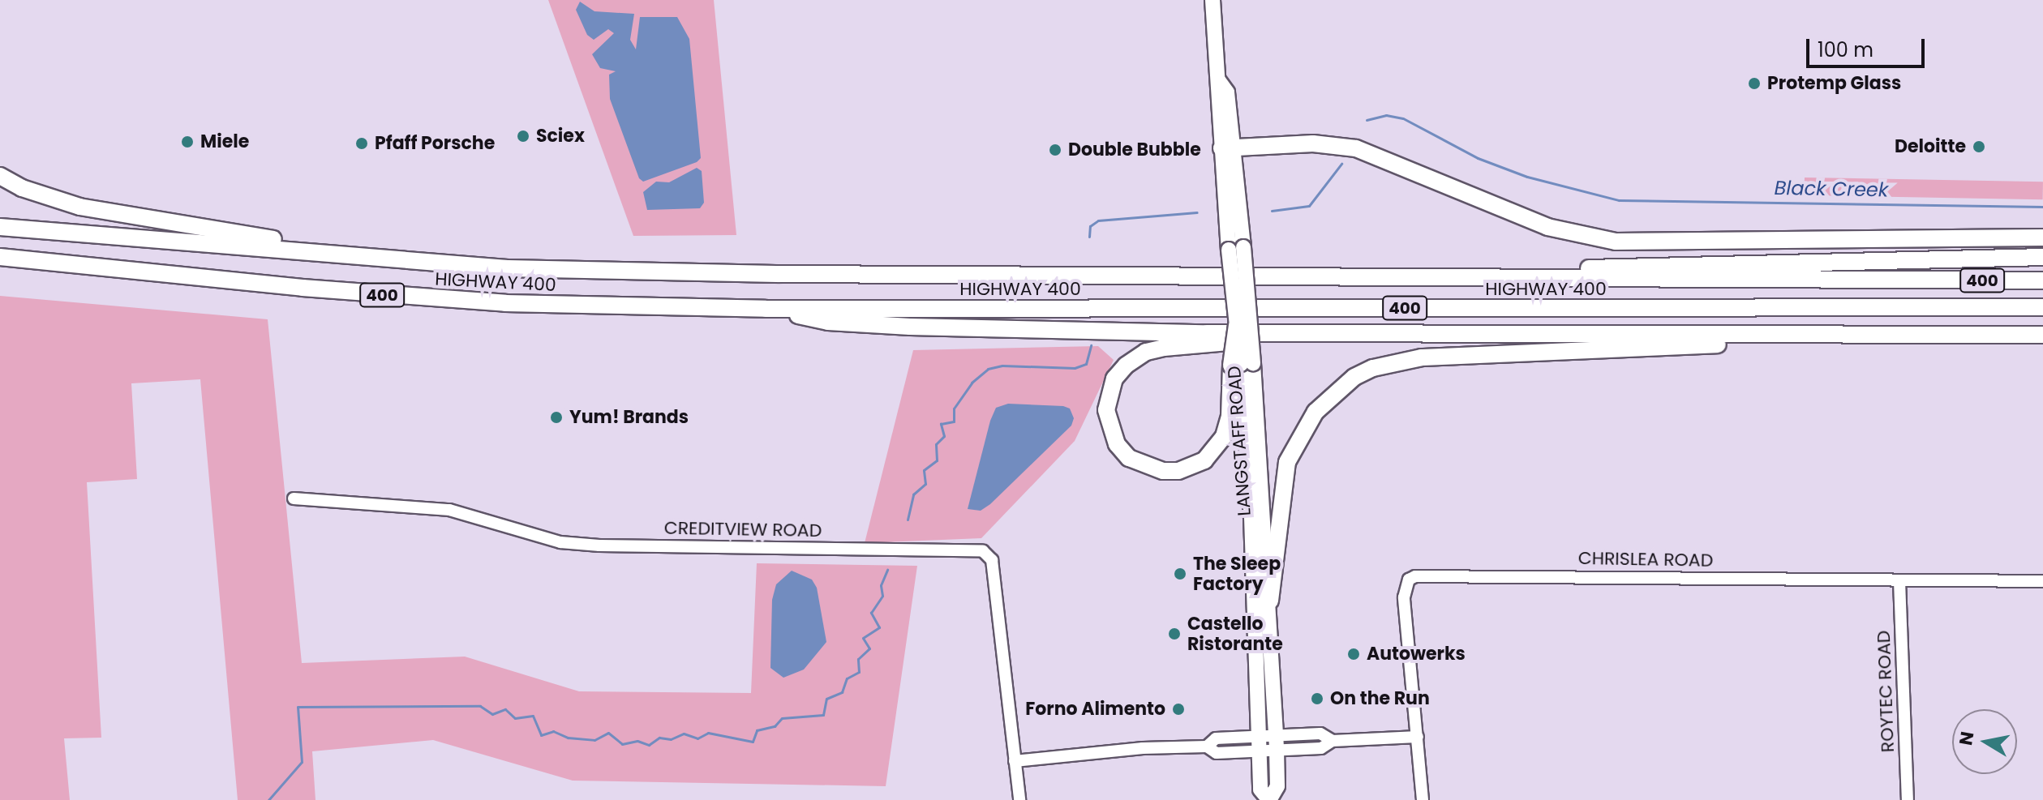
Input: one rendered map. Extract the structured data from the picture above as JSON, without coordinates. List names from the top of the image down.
{
  "streets": {
    "highway": ["400", "HIGHWAY 400"],
    "main road": ["LANGSTAFF ROAD"],
    "street": ["CREDITVIEW ROAD", "CHRISLEA ROAD", "ROYTEC ROAD"]
  },
  "crossings": [
    ["CHRISLEA ROAD", "ROYTEC ROAD"]
  ],
  "water": ["Black Creek"],
  "places": [
    "Protemp Glass",
    "Sciex",
    "Miele",
    "Pfaff Porsche",
    "Deloitte",
    "Double Bubble",
    "Yum! Brands",
    "The Sleep Factory",
    "Castello Ristorante",
    "Autowerks",
    "On the Run",
    "Forno Alimento"
  ],
  "scale_bar": "100 m",
  "north": "left"
}
